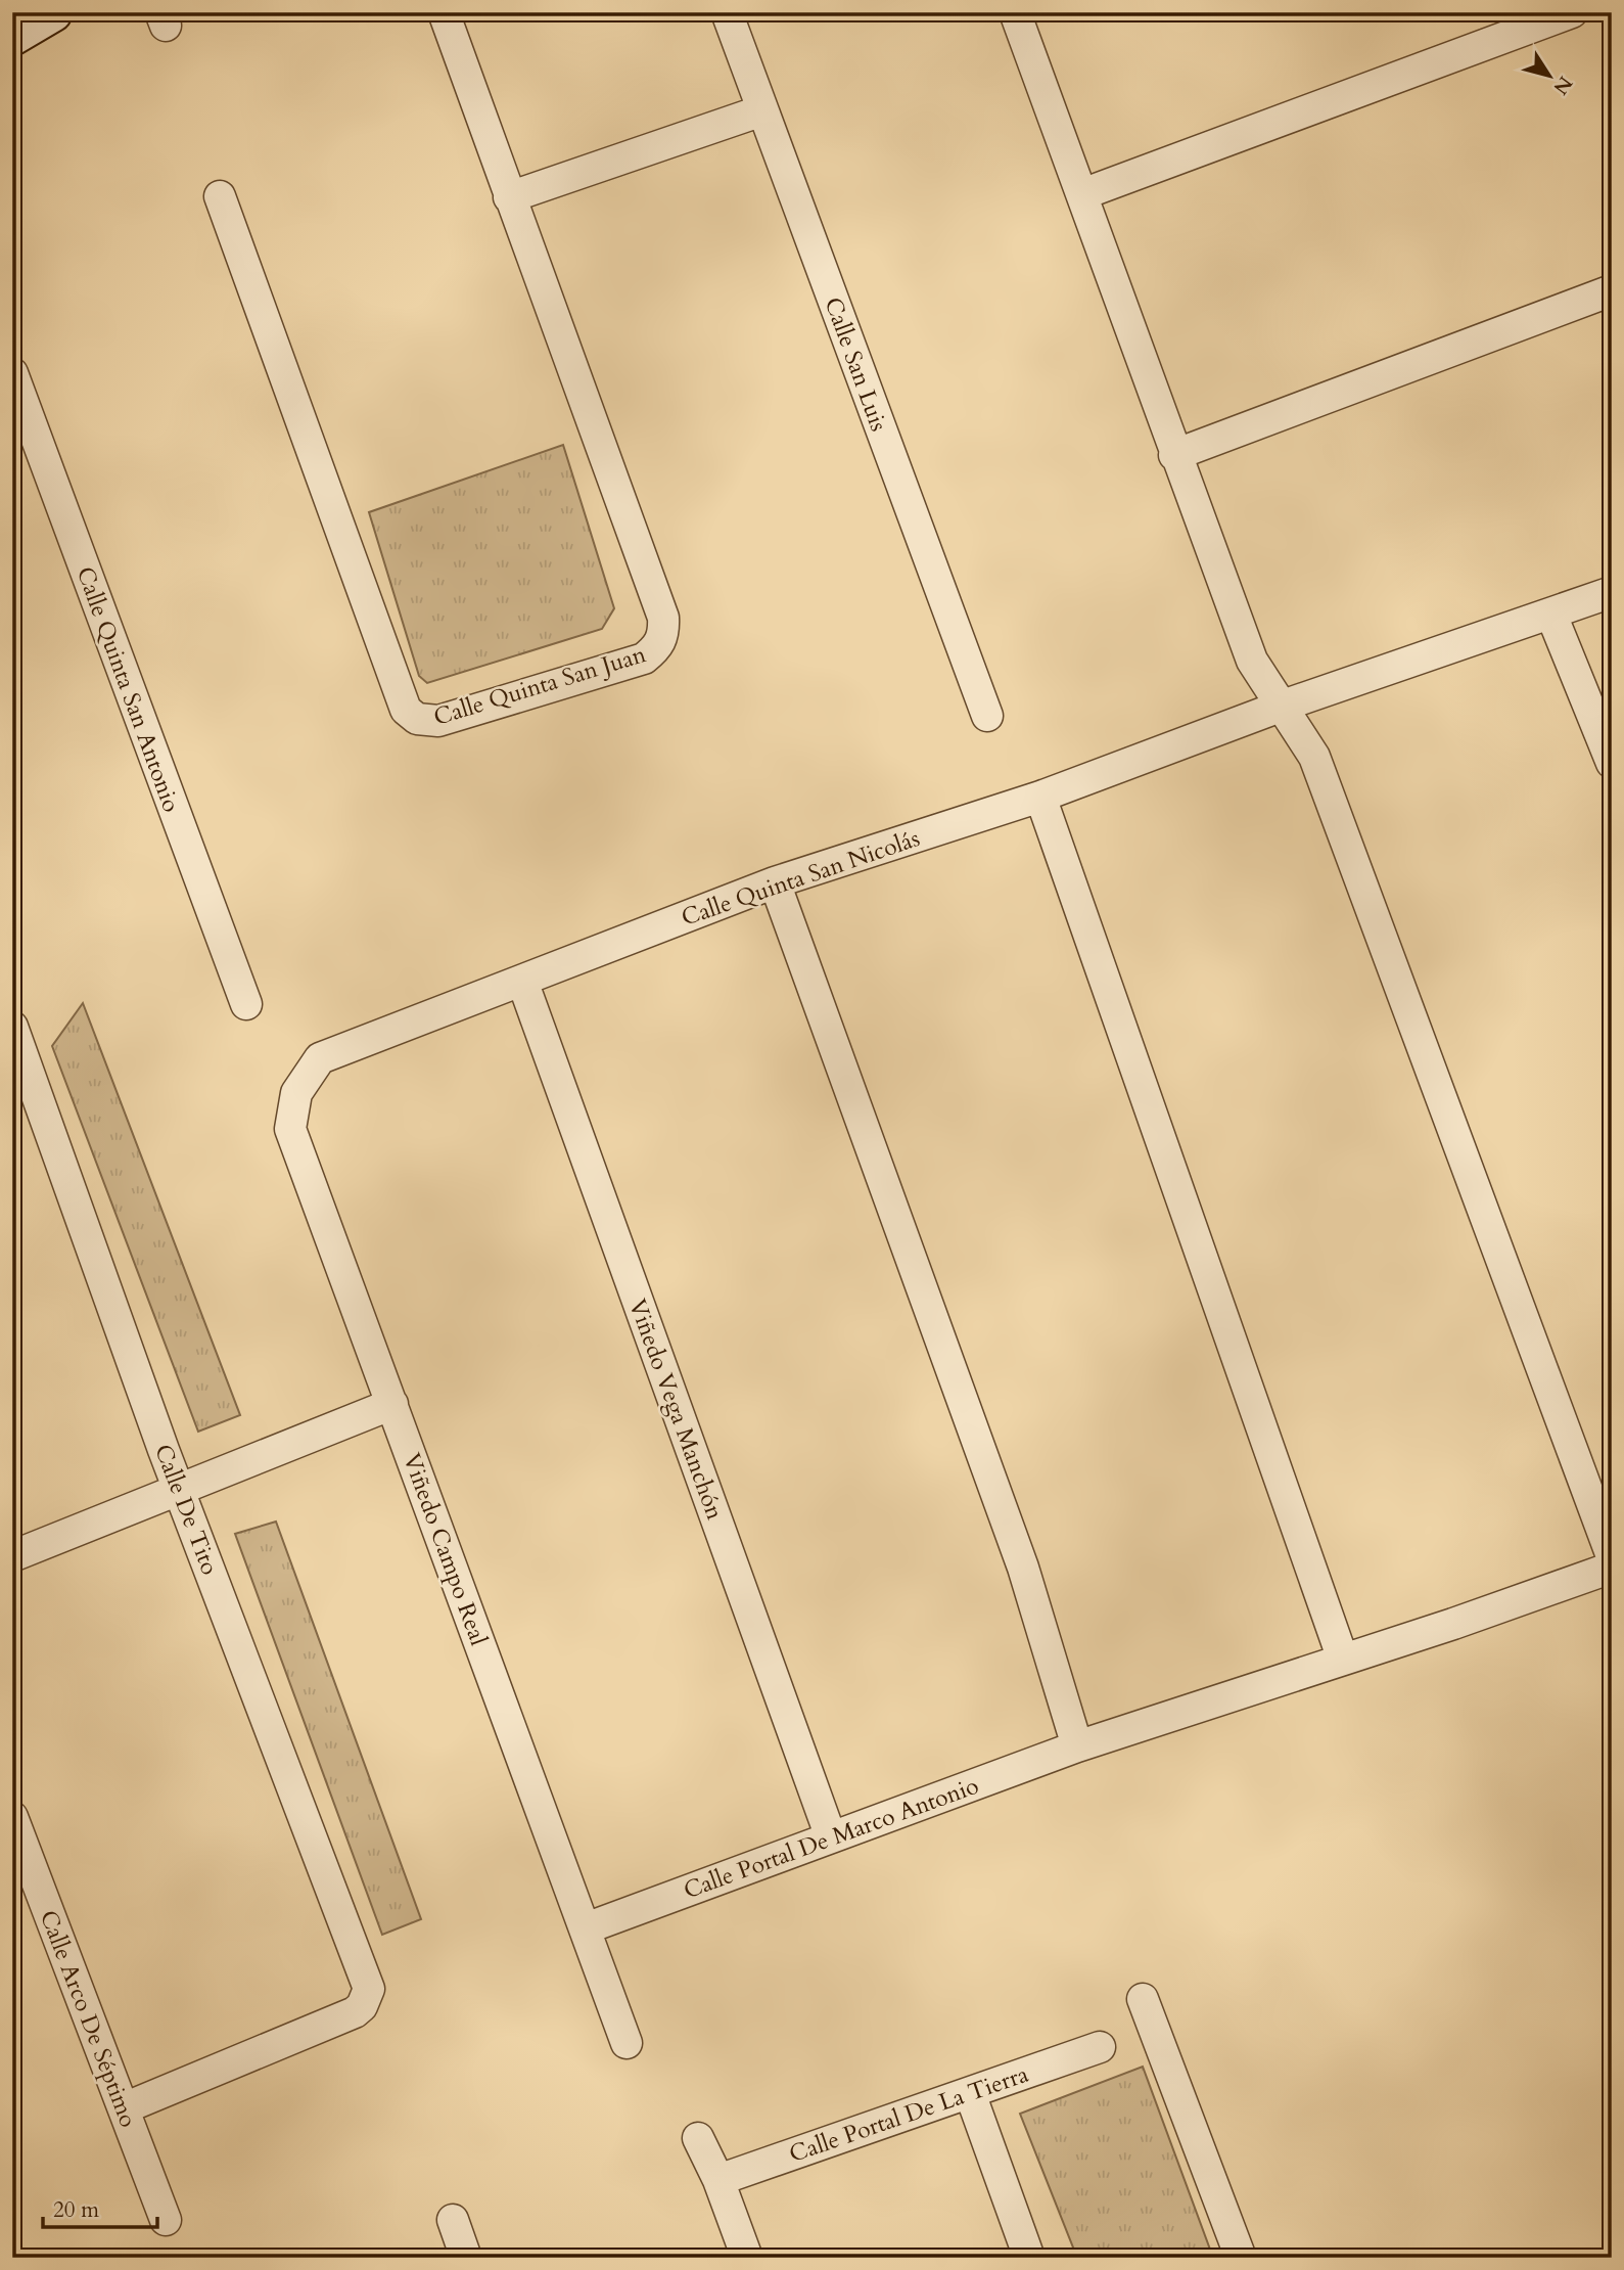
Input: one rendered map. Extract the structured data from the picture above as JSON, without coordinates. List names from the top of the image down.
{
  "streets": {
    "street": [
      "Calle San Luis",
      "Calle Quinta San Juan",
      "Calle Quinta San Antonio",
      "Calle Quinta San Nicolás",
      "Viñedo Vega Manchón",
      "Calle De Tito",
      "Viñedo Campo Real",
      "Calle Portal De Marco Antonio",
      "Calle Arco De Séptimo",
      "Calle Portal De La Tierra"
    ]
  },
  "crossings": [
    ["Calle Quinta San Nicolás", "Viñedo Vega Manchón"],
    ["Calle Quinta San Nicolás", "Viñedo Campo Real"],
    ["Viñedo Vega Manchón", "Calle Portal De Marco Antonio"],
    ["Calle De Tito", "Calle Arco De Séptimo"],
    ["Viñedo Campo Real", "Calle Portal De Marco Antonio"]
  ],
  "scale_bar": "20 m",
  "north": "bottom right"
}
